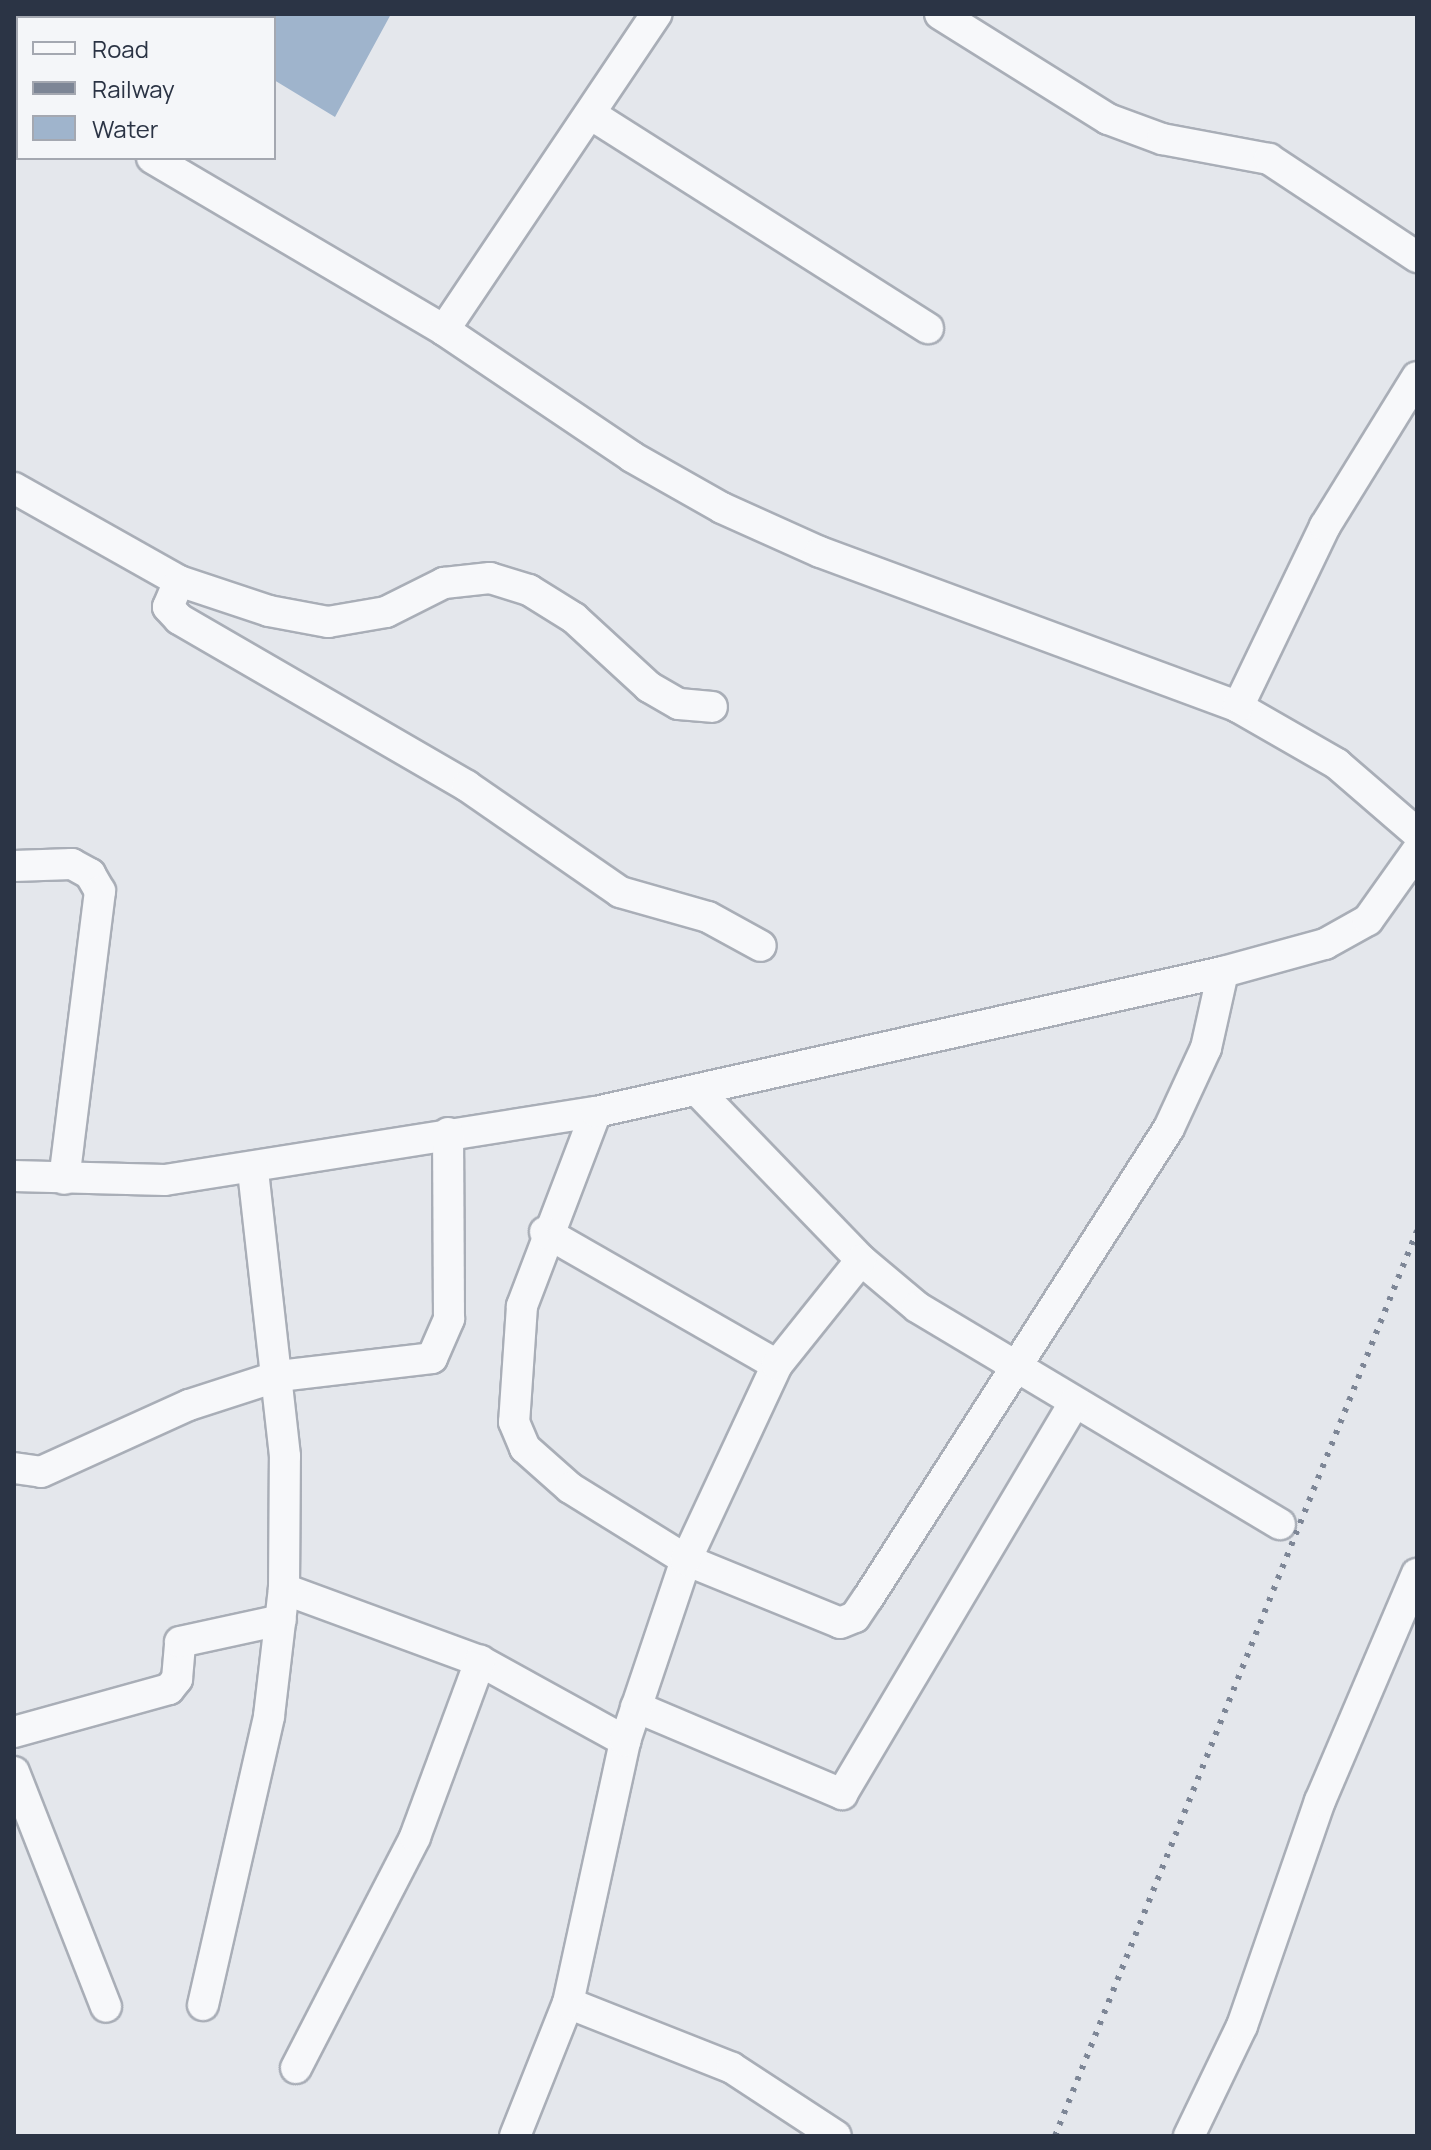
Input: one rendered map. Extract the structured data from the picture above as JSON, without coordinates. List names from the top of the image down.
{
  "legend": ["Road", "Railway", "Water"]
}
